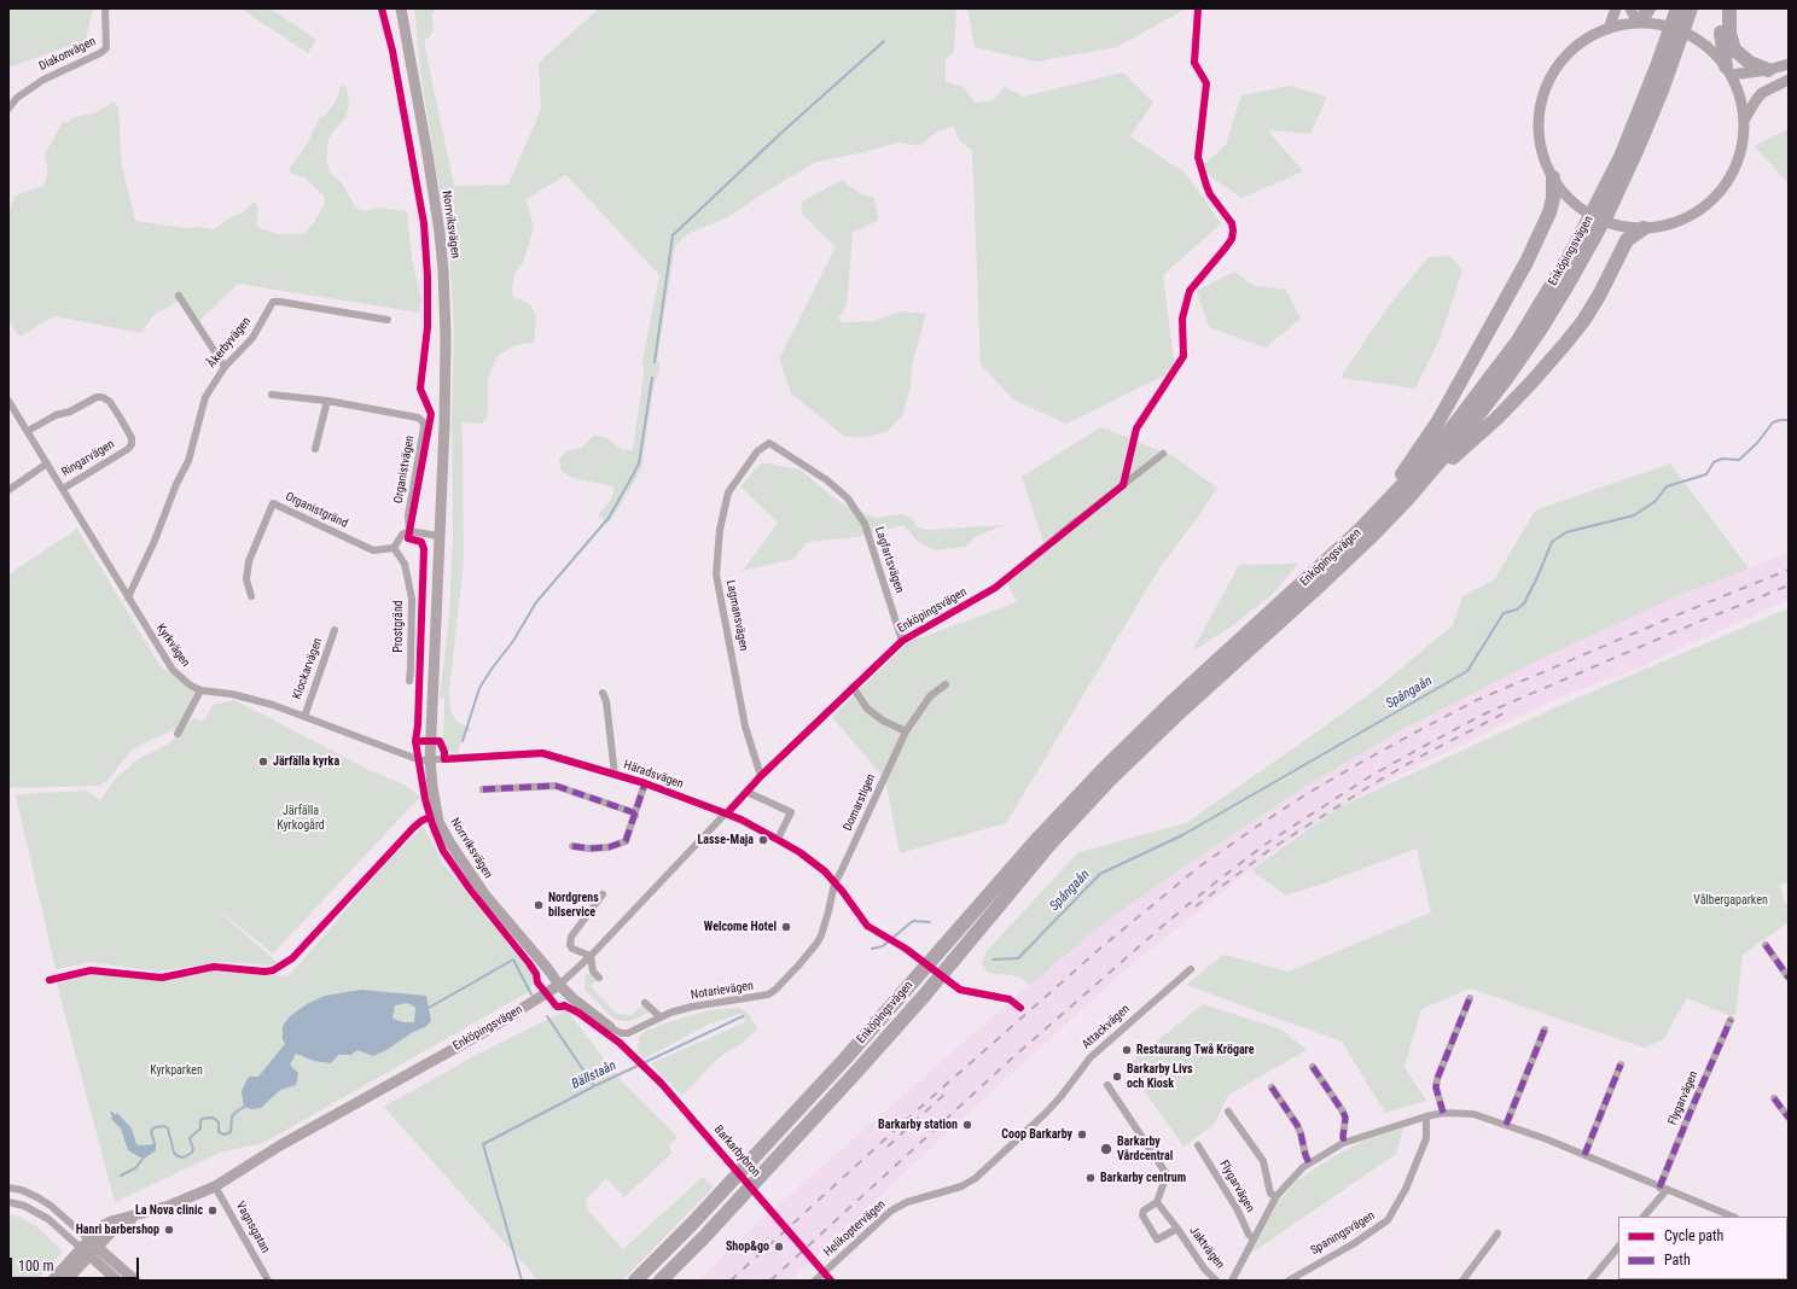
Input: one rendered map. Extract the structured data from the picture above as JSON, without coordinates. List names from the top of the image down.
{
  "streets": {
    "highway": ["Enköpingsvägen"],
    "street": [
      "Diakonvägen",
      "Norrviksvägen",
      "Åkerbyvägen",
      "Ringarvägen",
      "Organistvägen",
      "Organistgränd",
      "Lagfartsvägen",
      "Lagmansvägen",
      "Prostgränd",
      "Kyrkvägen",
      "Klockarvägen",
      "Häradsvägen",
      "Domarstigen",
      "Notarievägen",
      "Attackvägen",
      "Flygarvägen",
      "Vagnsgatan",
      "Helikoptervägen",
      "Spaningsvägen",
      "Jaktvägen"
    ],
    "cycle path": ["Barkarbybron"]
  },
  "crossings": [
    ["Norrviksvägen", "Enköpingsvägen"],
    ["Norrviksvägen", "Kyrkvägen"],
    ["Norrviksvägen", "Häradsvägen"],
    ["Norrviksvägen", "Notarievägen"],
    ["Enköpingsvägen", "Lagfartsvägen"],
    ["Enköpingsvägen", "Lagmansvägen"],
    ["Enköpingsvägen", "Häradsvägen"],
    ["Enköpingsvägen", "Vagnsgatan"],
    ["Åkerbyvägen", "Kyrkvägen"],
    ["Ringarvägen", "Kyrkvägen"],
    ["Organistgränd", "Prostgränd"],
    ["Lagfartsvägen", "Lagmansvägen"],
    ["Kyrkvägen", "Klockarvägen"],
    ["Kyrkvägen", "Häradsvägen"],
    ["Häradsvägen", "Domarstigen"],
    ["Häradsvägen", "Notarievägen"],
    ["Domarstigen", "Notarievägen"],
    ["Attackvägen", "Helikoptervägen"],
    ["Flygarvägen", "Spaningsvägen"]
  ],
  "water": ["Spångaån", "Bällstaån"],
  "parks": ["Järfälla Kyrkogård", "Vålbergaparken", "Kyrkparken"],
  "places": [
    "Järfälla kyrka",
    "Lasse-Maja",
    "Nordgrens bilservice",
    "Welcome Hotel",
    "Restaurang Twå Krögare",
    "Barkarby Livs och Kiosk",
    "Barkarby station",
    "Coop Barkarby",
    "Barkarby Vårdcentral",
    "Barkarby centrum",
    "La Nova clinic",
    "Hanri barbershop",
    "Shop&go"
  ],
  "legend": ["Cycle path", "Path"],
  "scale_bar": "100 m"
}
